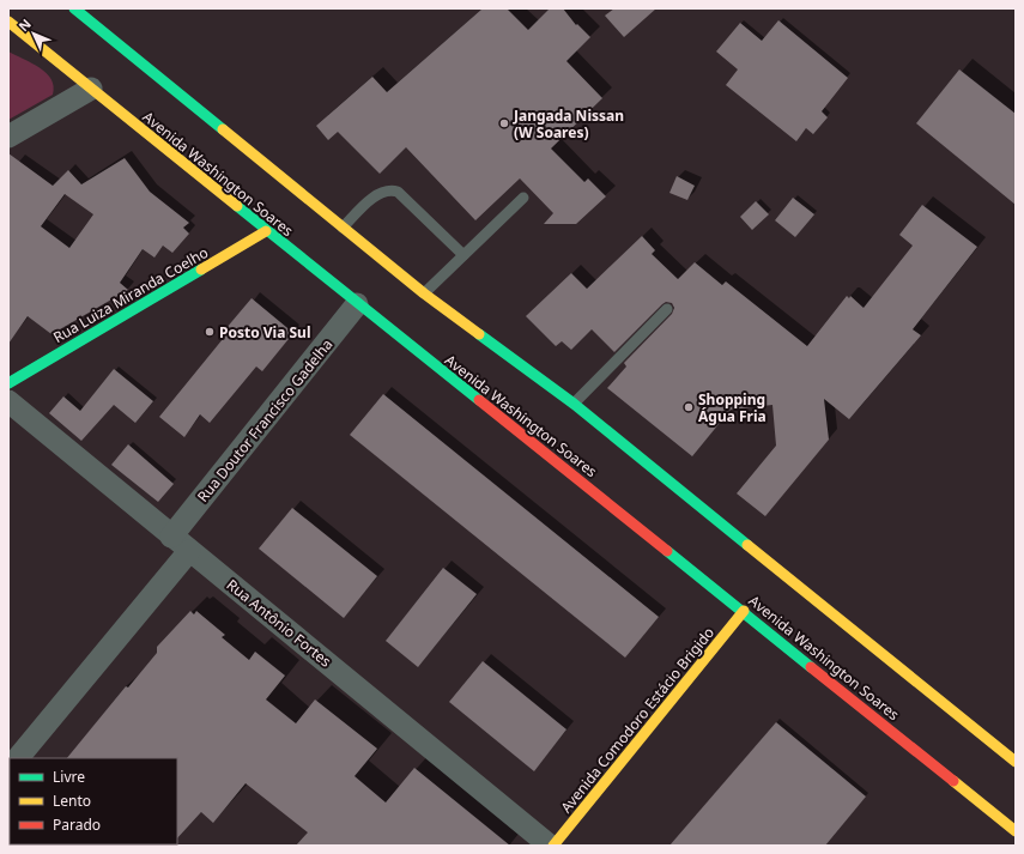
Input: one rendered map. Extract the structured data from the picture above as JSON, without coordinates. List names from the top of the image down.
{
  "streets": {
    "main road": ["Avenida Washington Soares", "Rua Luiza Miranda Coelho", "Avenida Comodoro Estácio Brigido"],
    "street": ["Rua Doutor Francisco Gadelha", "Rua Antônio Fortes"]
  },
  "crossings": [
    ["Avenida Washington Soares", "Rua Luiza Miranda Coelho"],
    ["Avenida Washington Soares", "Rua Doutor Francisco Gadelha"],
    ["Avenida Washington Soares", "Avenida Comodoro Estácio Brigido"],
    ["Rua Doutor Francisco Gadelha", "Rua Antônio Fortes"]
  ],
  "places": ["Jangada Nissan (W Soares)", "Posto Via Sul", "Shopping Água Fria"],
  "legend": ["Livre", "Lento", "Parado"],
  "north": "top left"
}
